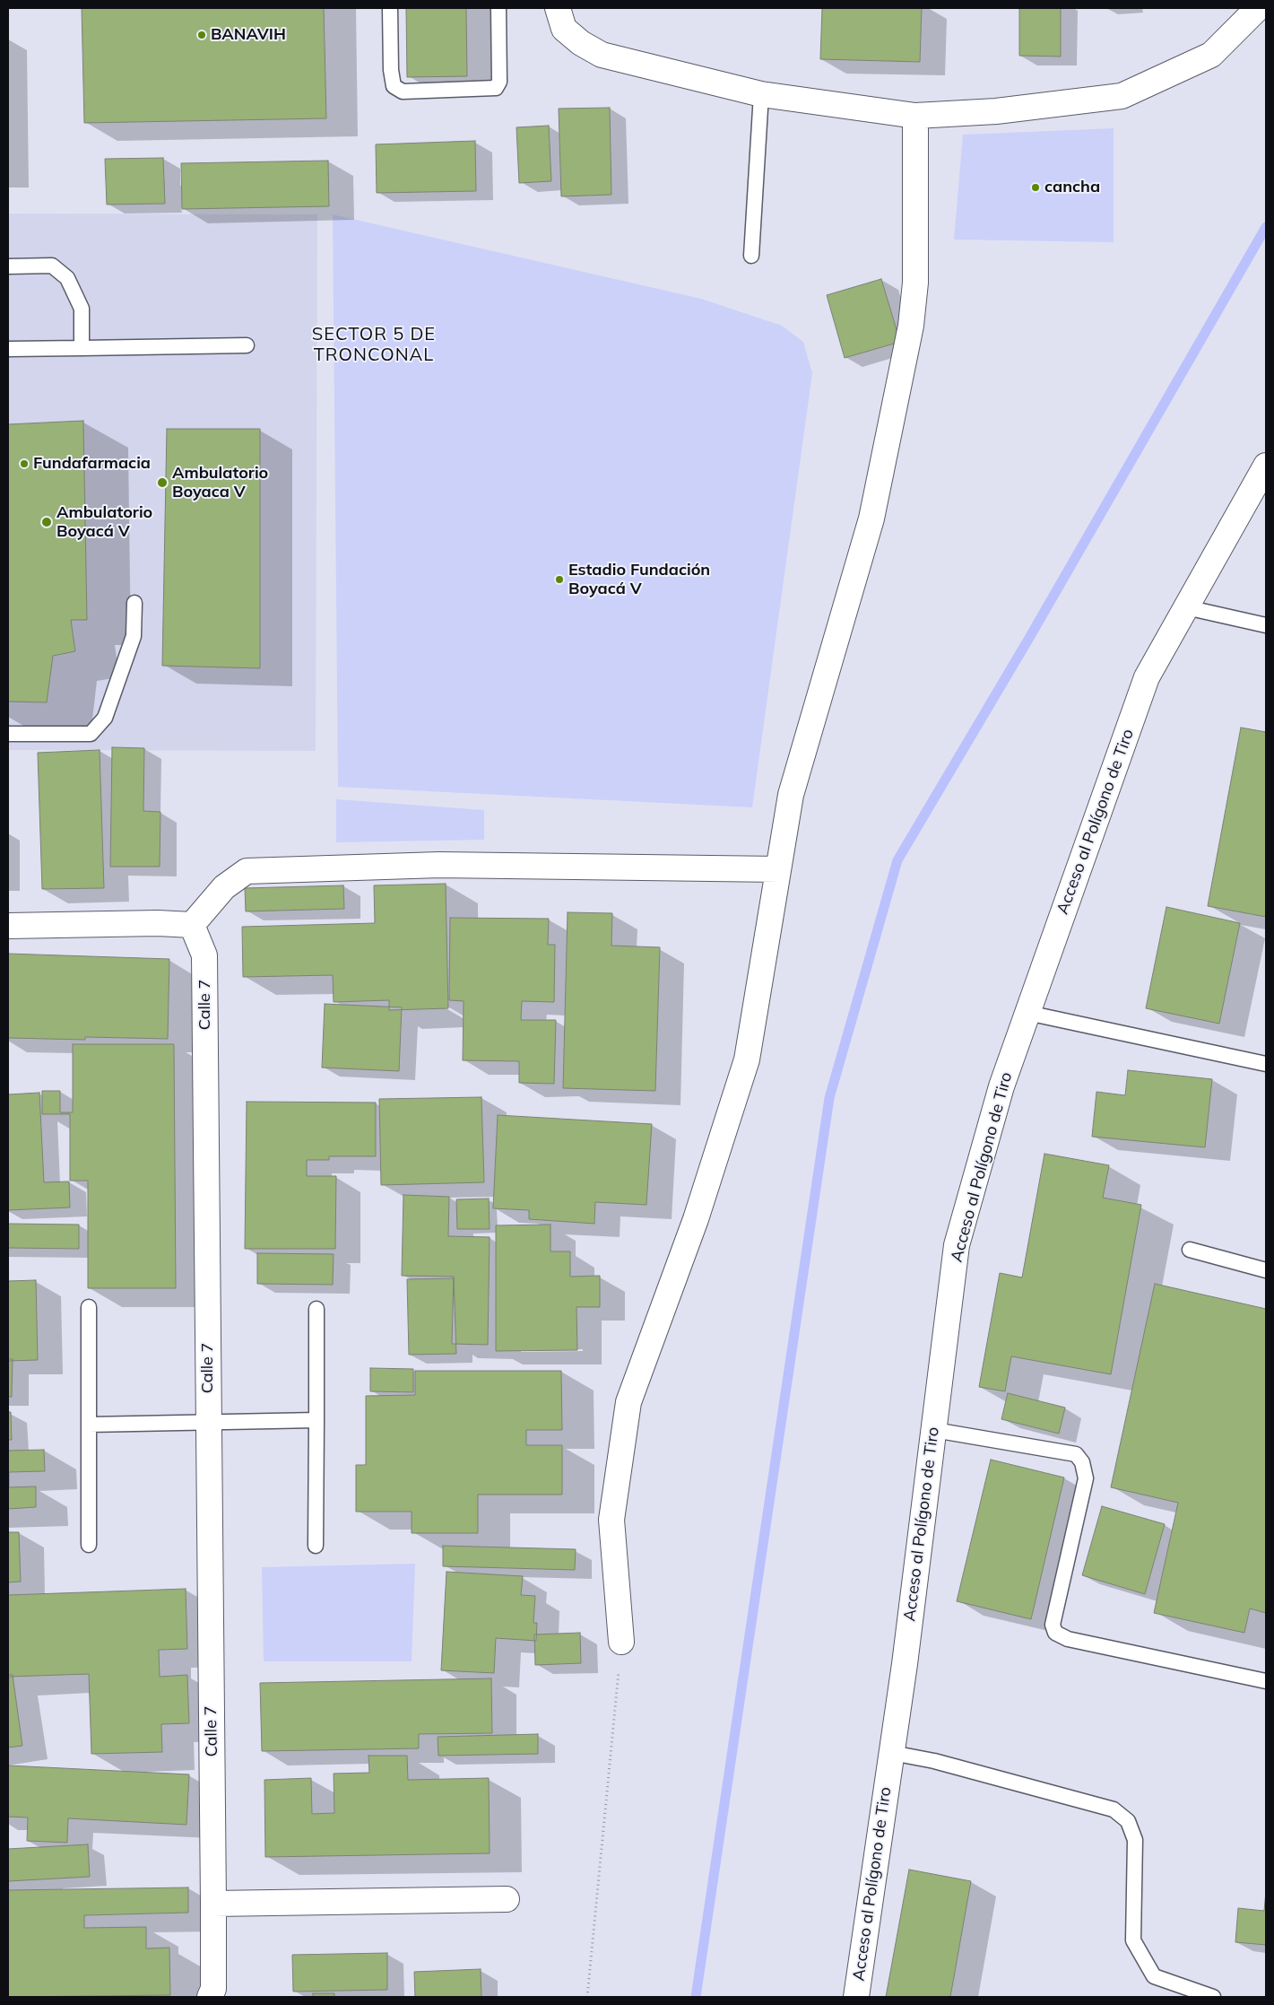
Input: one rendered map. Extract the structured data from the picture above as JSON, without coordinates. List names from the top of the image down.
{
  "streets": {
    "street": ["Acceso al Polígono de Tiro", "Calle 7"]
  },
  "districts": ["SECTOR 5 DE TRONCONAL"],
  "places": [
    "BANAVIH",
    "cancha",
    "Fundafarmacia",
    "Ambulatorio Boyaca V",
    "Ambulatorio Boyacá V",
    "Estadio Fundación Boyacá V"
  ]
}
